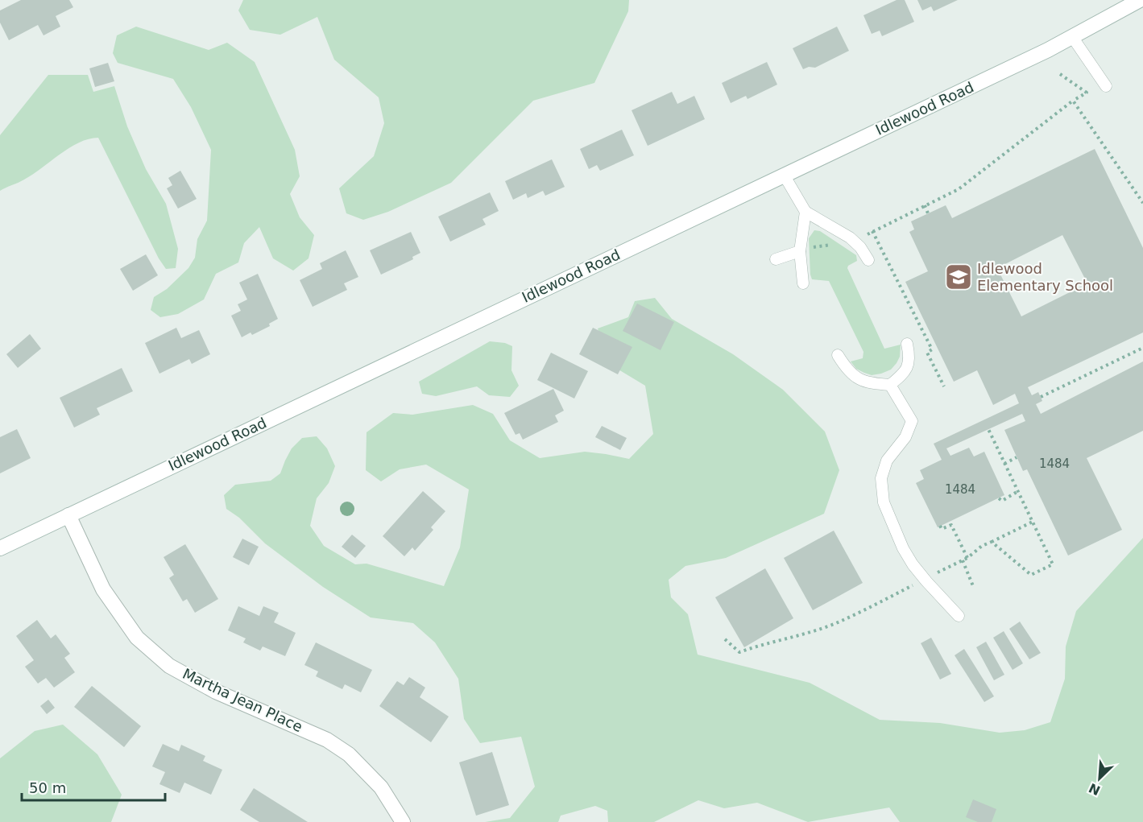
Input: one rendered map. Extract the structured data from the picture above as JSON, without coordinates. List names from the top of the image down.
{
  "streets": {
    "street": ["Idlewood Road", "Martha Jean Place"]
  },
  "crossings": [
    ["Idlewood Road", "Martha Jean Place"]
  ],
  "places": {
    "school or university": ["Idlewood Elementary School"]
  },
  "house_numbers": ["1484", "1484"],
  "scale_bar": "50 m",
  "north": "bottom left"
}
